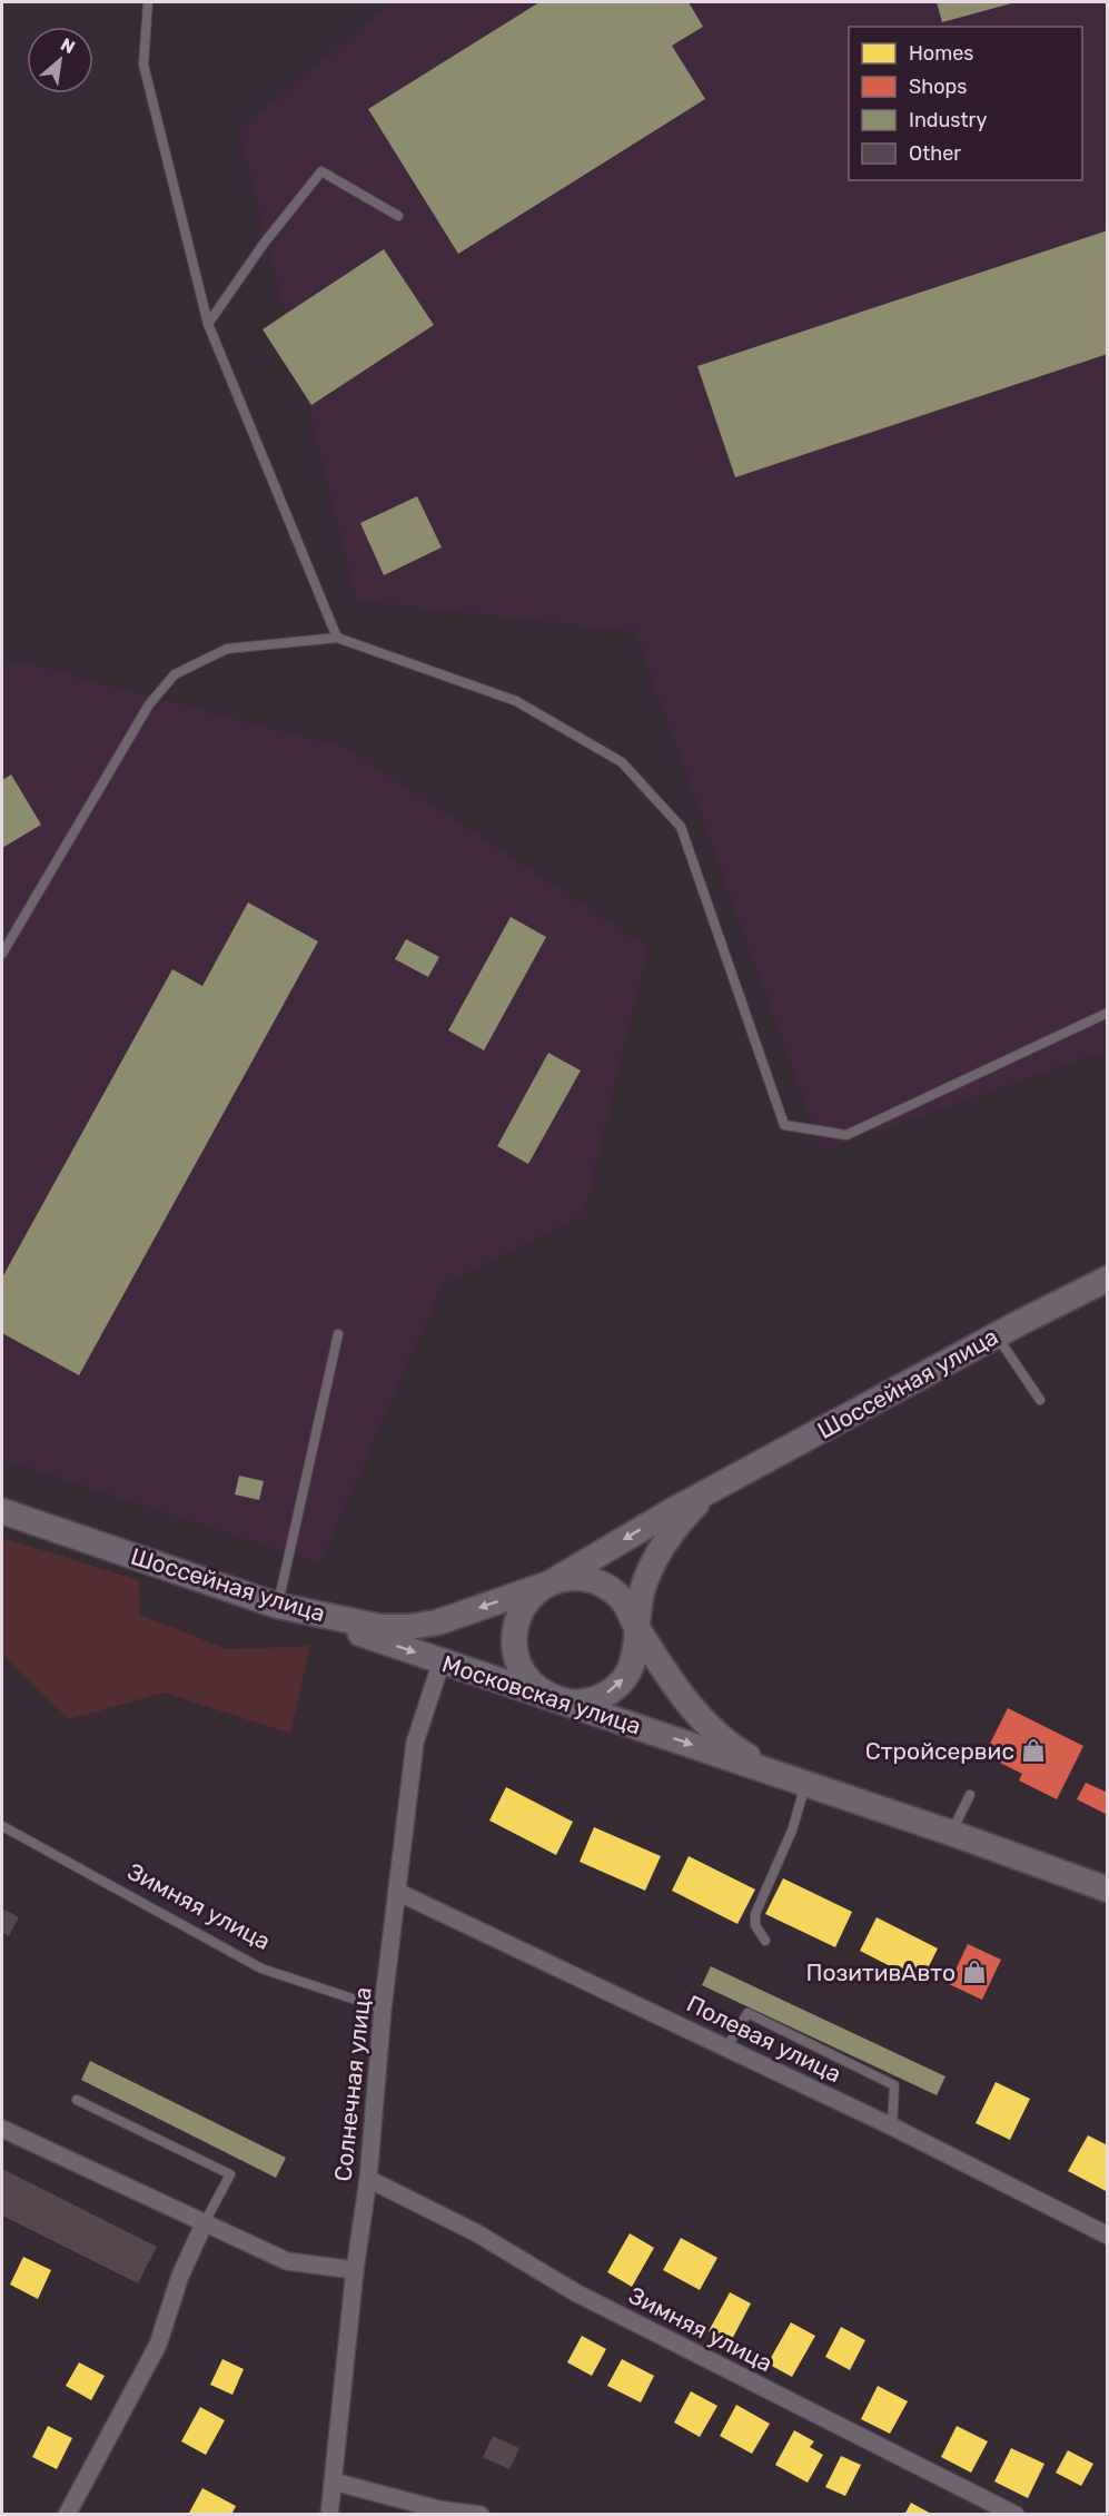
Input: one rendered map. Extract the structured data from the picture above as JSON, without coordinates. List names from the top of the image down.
{
  "streets": {
    "main road": ["Шоссейная улица", "Московская улица"],
    "street": ["Зимняя улица", "Полевая улица", "Солнечная улица"]
  },
  "crossings": [
    ["Шоссейная улица", "Московская улица"],
    ["Московская улица", "Солнечная улица"],
    ["Зимняя улица", "Солнечная улица"],
    ["Полевая улица", "Солнечная улица"]
  ],
  "one_way": ["Московская улица"],
  "places": {
    "shop": ["Стройсервис", "ПозитивАвто"]
  },
  "legend": [
    "Homes",
    "Shops",
    "Industry",
    "Other"
  ],
  "north": "top right"
}
